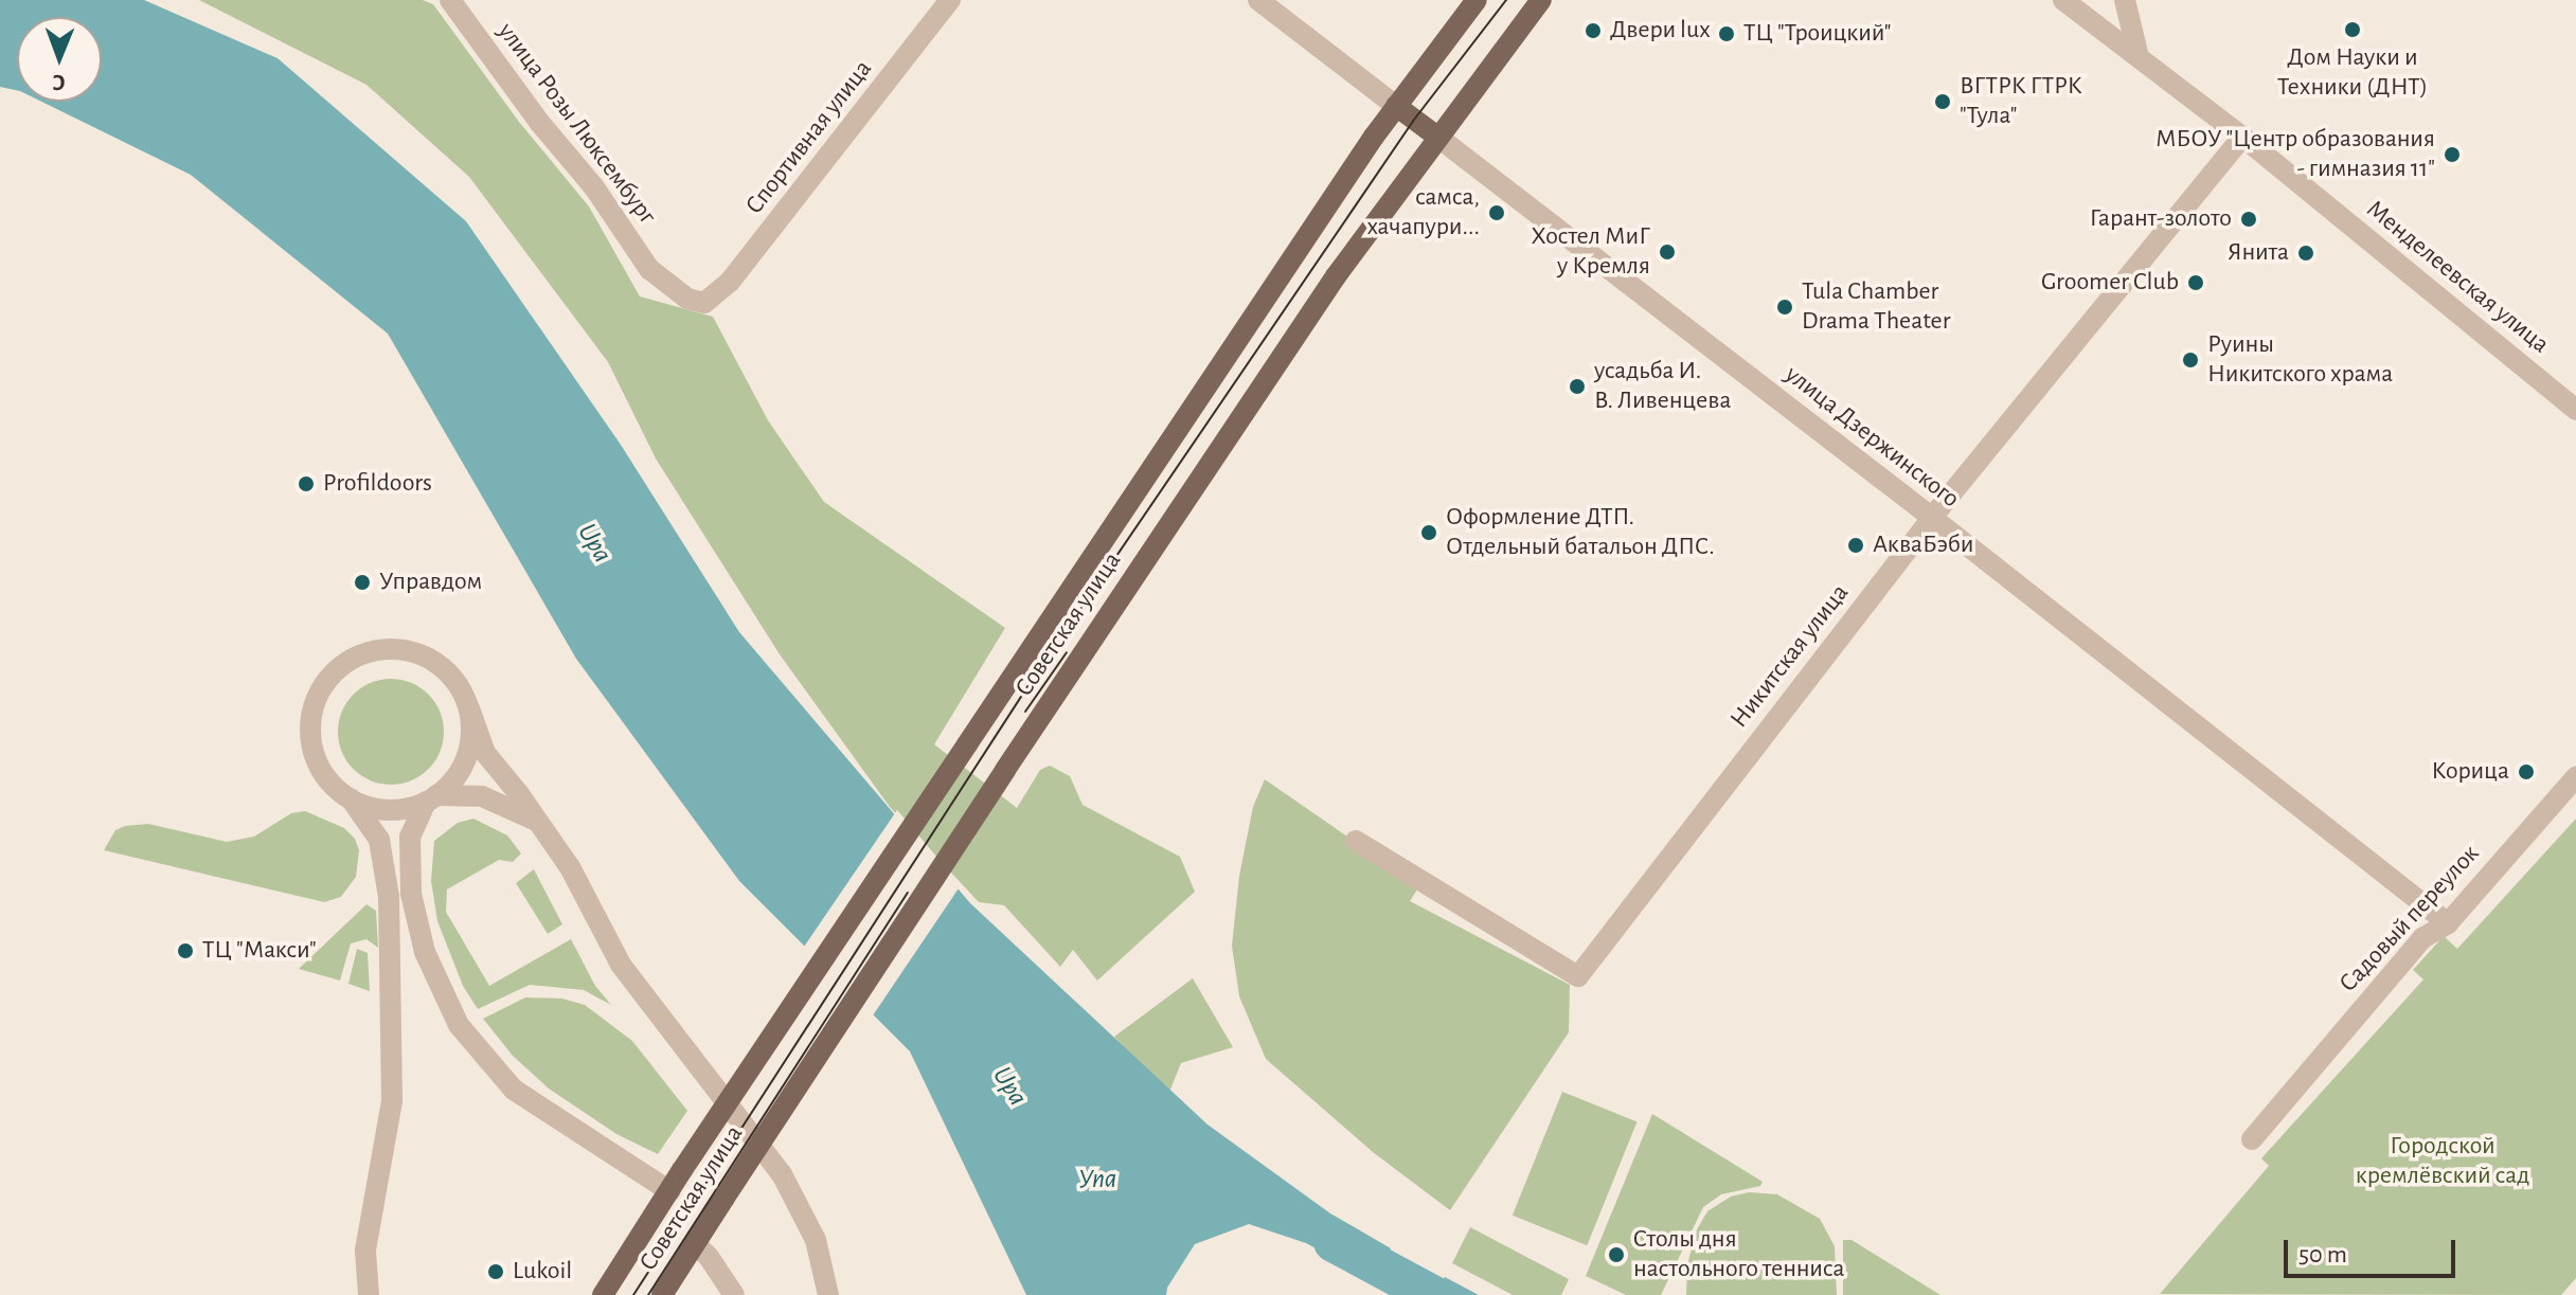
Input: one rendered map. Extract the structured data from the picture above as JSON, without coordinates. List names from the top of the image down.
{
  "streets": {
    "main road": ["улица Дзержинского", "Советская улица"],
    "street": [
      "улица Розы Люксембург",
      "Спортивная улица",
      "Менделеевская улица",
      "Никитская улица",
      "Садовый переулок"
    ]
  },
  "crossings": [
    ["улица Розы Люксембург", "Спортивная улица"],
    ["Менделеевская улица", "Никитская улица"],
    ["улица Дзержинского", "Советская улица"],
    ["улица Дзержинского", "Никитская улица"],
    ["улица Дзержинского", "Садовый переулок"]
  ],
  "water": ["Upa", "Упа"],
  "parks": ["Городской кремлёвский сад"],
  "places": [
    "Дом Науки и Техники (ДНТ)",
    "Двери lux",
    "ТЦ \"Троицкий\"",
    "ВГТРК ГТРК \"Тула\"",
    "МБОУ \"Центр образования - гимназия 11\"",
    "самса, хачапури...",
    "Гарант-золото",
    "Хостел МиГ у Кремля",
    "Янита",
    "Groomer Club",
    "Tula Chamber Drama Theater",
    "Руины Никитского храма",
    "усадьба И. В. Ливенцева",
    "Profildoors",
    "Оформление ДТП. Отдельный батальон ДПС.",
    "АкваБэби",
    "Управдом",
    "Корица",
    "ТЦ \"Макси\"",
    "Cтолы дня настольного тенниса",
    "Lukoil"
  ],
  "scale_bar": "50 m",
  "north": "bottom"
}
